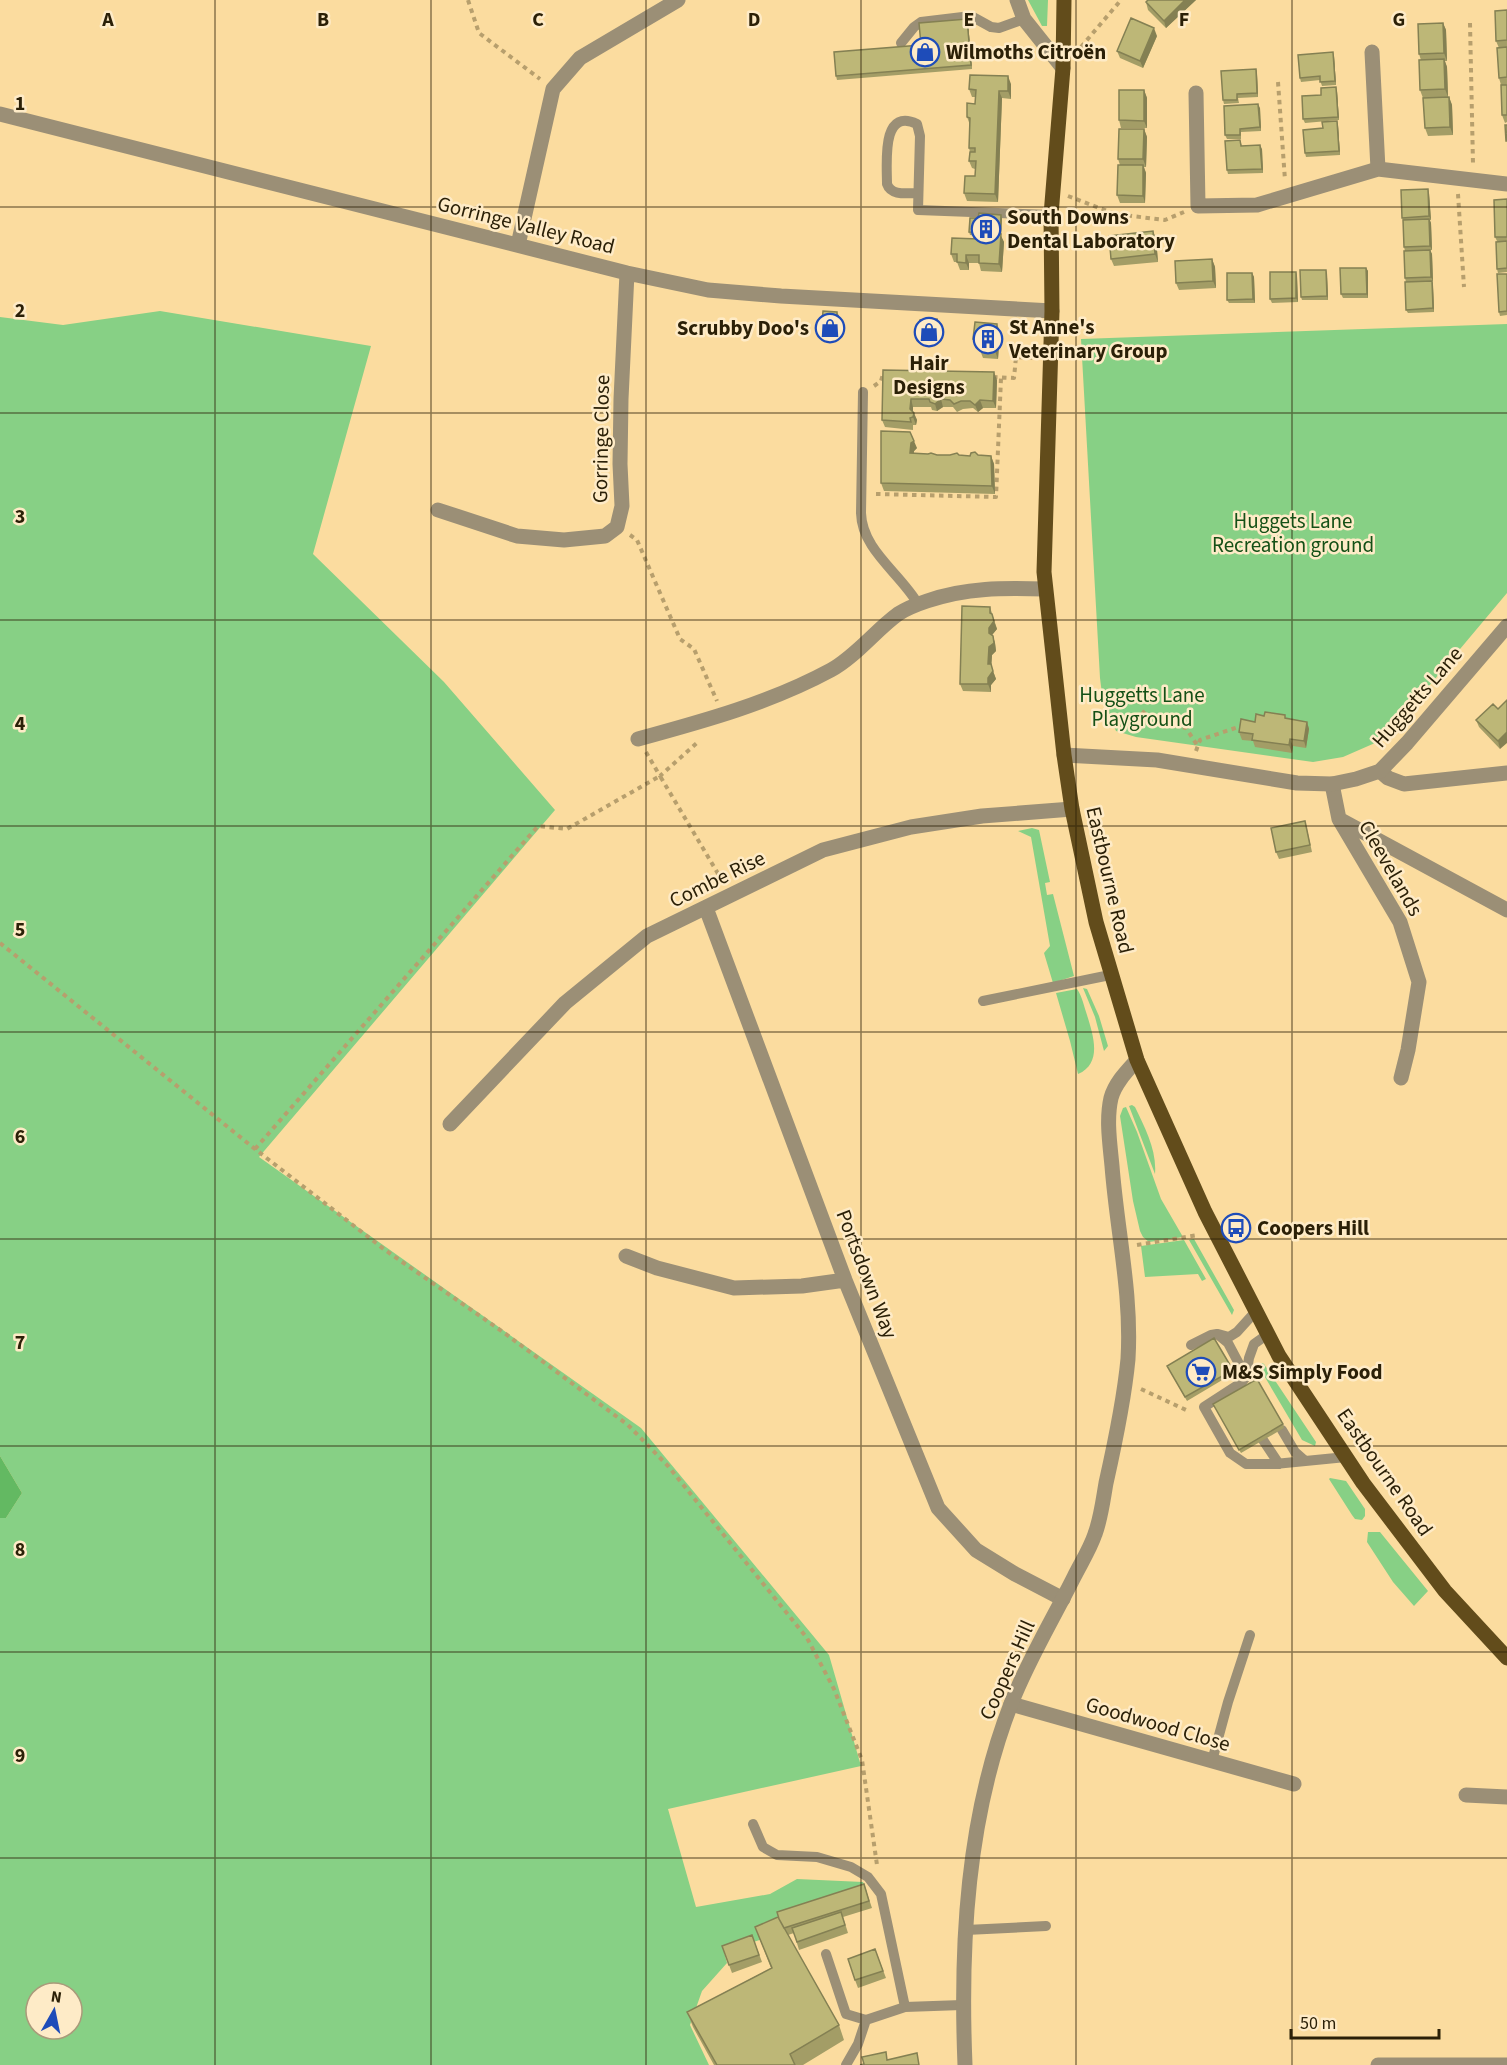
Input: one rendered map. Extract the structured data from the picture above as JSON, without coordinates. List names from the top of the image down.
{
  "streets": {
    "main road": ["Eastbourne Road"],
    "street": [
      "Gorringe Valley Road",
      "Gorringe Close",
      "Huggetts Lane",
      "Cleevelands",
      "Combe Rise",
      "Portsdown Way",
      "Coopers Hill",
      "Goodwood Close"
    ]
  },
  "crossings": [
    ["Gorringe Valley Road", "Gorringe Close"],
    ["Gorringe Valley Road", "Eastbourne Road"],
    ["Huggetts Lane", "Cleevelands"],
    ["Huggetts Lane", "Eastbourne Road"],
    ["Combe Rise", "Eastbourne Road"],
    ["Combe Rise", "Portsdown Way"],
    ["Eastbourne Road", "Coopers Hill"],
    ["Portsdown Way", "Coopers Hill"],
    ["Coopers Hill", "Goodwood Close"]
  ],
  "parks": ["Huggets Lane Recreation ground", "Huggetts Lane Playground"],
  "places": {
    "shop": ["Wilmoths Citroën", "Scrubby Doo's", "Hair Designs"],
    "building": ["South Downs Dental Laboratory", "St Anne's Veterinary Group"],
    "bus stop": ["Coopers Hill"],
    "supermarket": ["M&S Simply Food"]
  },
  "scale_bar": "50 m",
  "north": "top",
  "grid": {
    "columns": [
      "A",
      "B",
      "C",
      "D",
      "E",
      "F",
      "G"
    ],
    "rows": [
      "1",
      "2",
      "3",
      "4",
      "5",
      "6",
      "7",
      "8",
      "9"
    ]
  }
}
